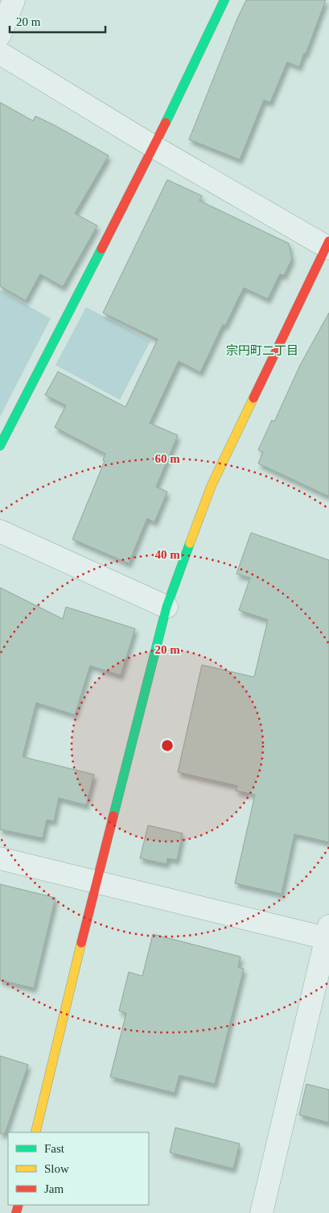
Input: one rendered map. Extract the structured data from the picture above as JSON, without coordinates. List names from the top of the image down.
{
  "districts": ["宗円町二丁目"],
  "legend": ["Fast", "Slow", "Jam"],
  "scale_bar": "20 m",
  "rings": ["60 m", "40 m", "20 m"]
}
